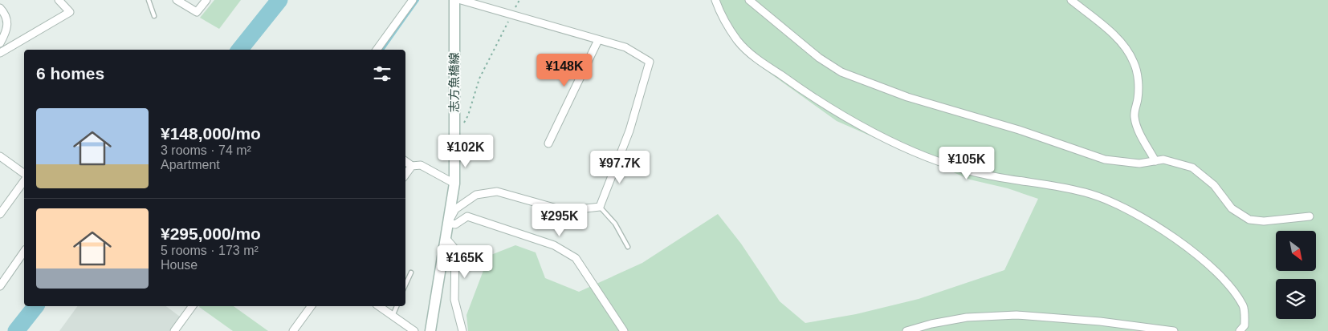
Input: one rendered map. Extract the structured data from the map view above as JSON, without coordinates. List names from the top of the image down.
{
  "streets": {
    "main road": ["志方魚橋線"]
  },
  "north": "bottom right",
  "page": {
    "heading": "6 homes",
    "price": [
      "¥148K",
      "¥102K",
      "¥105K",
      "¥97.7K",
      "¥295K",
      "¥165K"
    ],
    "list": [
      {
        "name": "¥148,000/mo",
        "note": "3 rooms · 74 m² · Apartment"
      },
      {
        "name": "¥295,000/mo",
        "note": "5 rooms · 173 m² · House"
      }
    ]
  }
}
